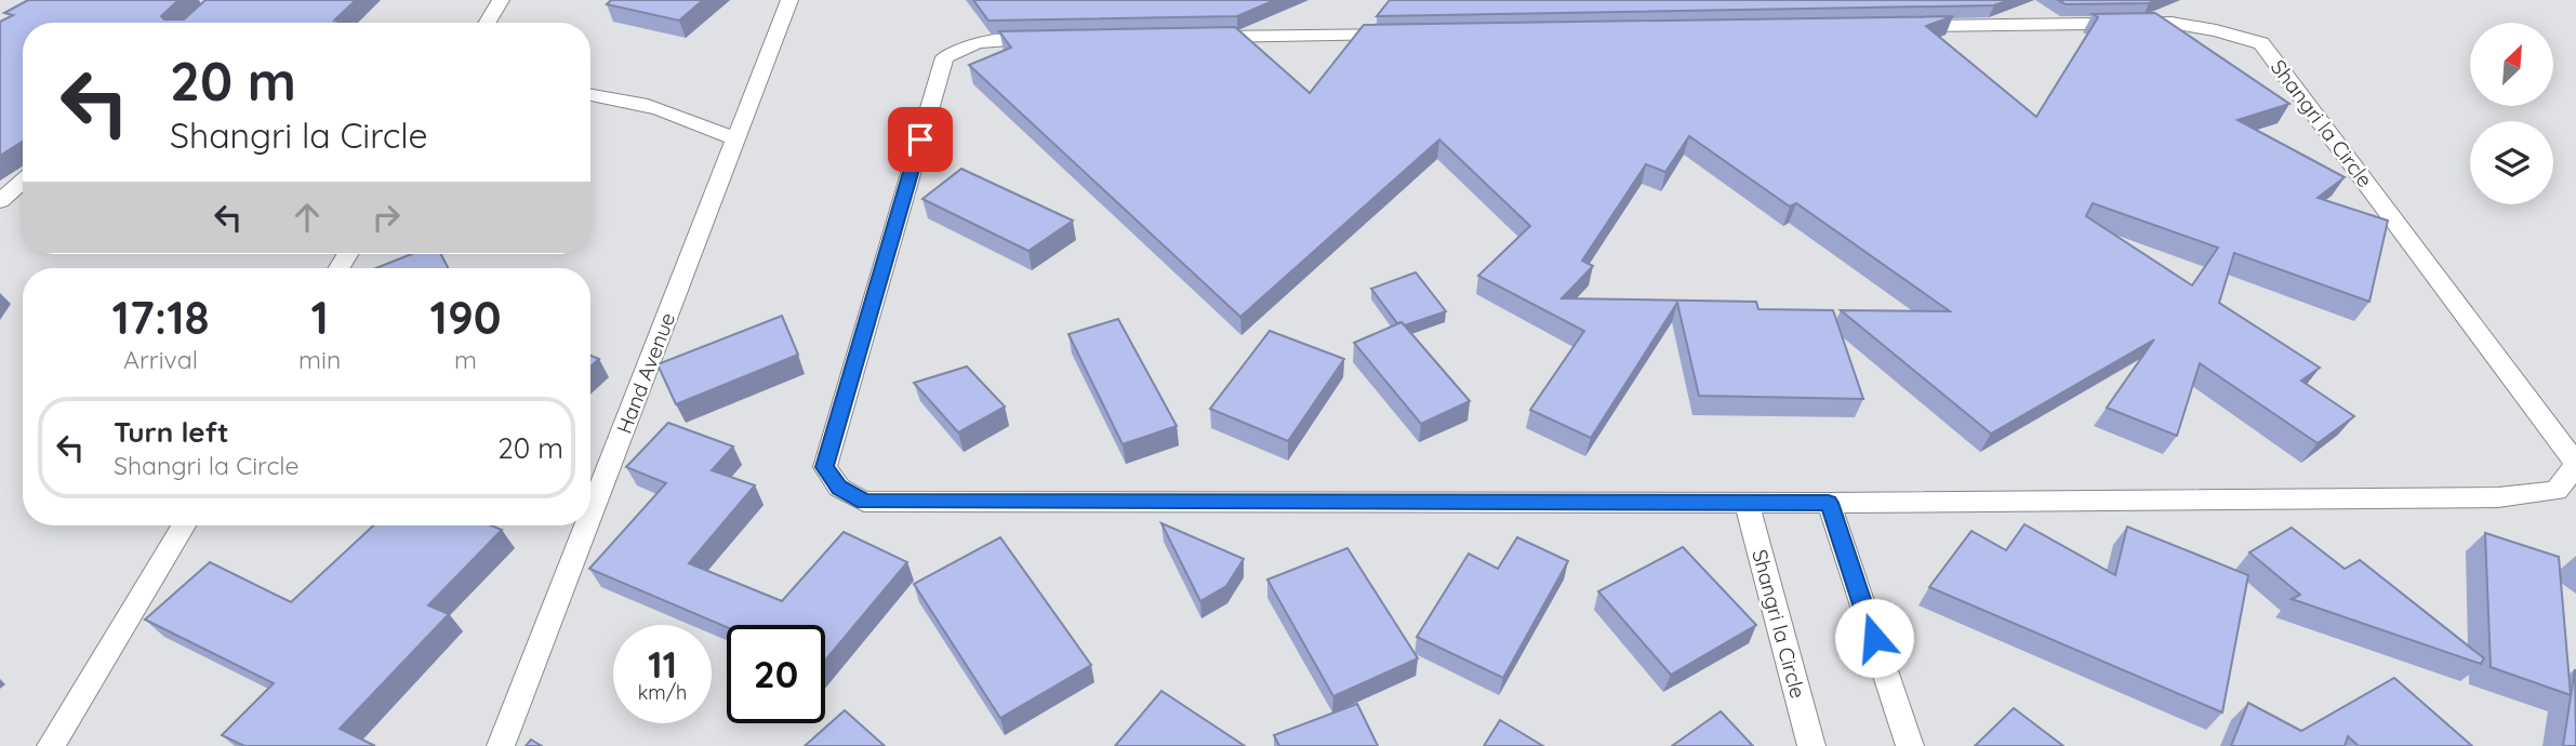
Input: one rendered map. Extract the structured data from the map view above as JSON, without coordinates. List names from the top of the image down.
{
  "streets": {
    "lane": ["Shangri la Circle", "Hand Avenue"]
  },
  "north": "top right",
  "page": {
    "turn": ["20 m", "Shangri la Circle"],
    "eta": [
      "17:18",
      "Arrival",
      "1",
      "min",
      "190",
      "m"
    ],
    "list": [
      {
        "name": "Turn left",
        "note": "Shangri la Circle",
        "value": "20 m"
      }
    ],
    "speed": "11 km/h",
    "limit": "20"
  }
}
